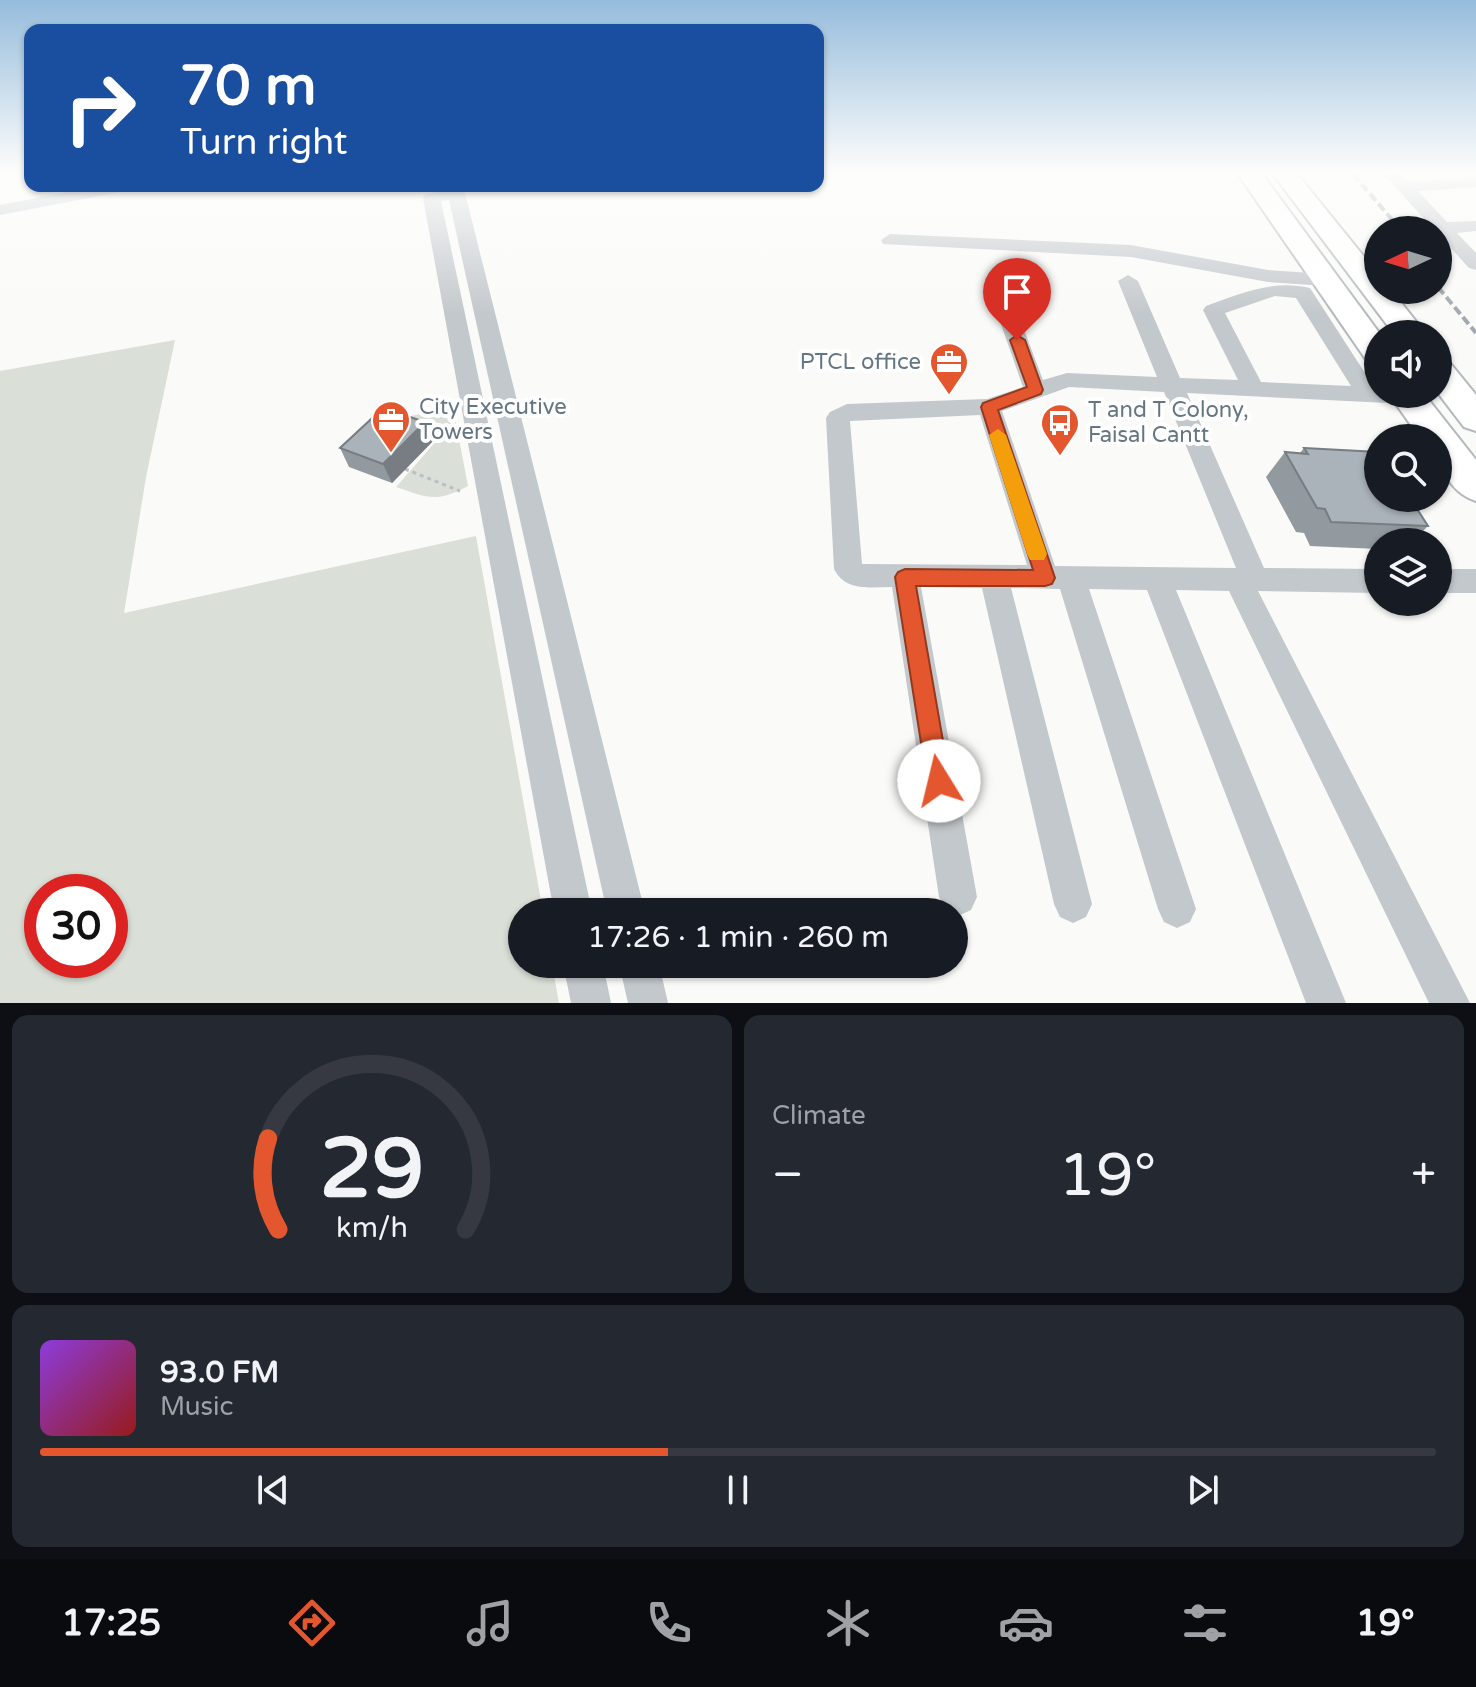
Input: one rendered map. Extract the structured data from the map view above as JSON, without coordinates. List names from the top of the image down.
{
  "places": {
    "office": ["PTCL office", "City Executive Towers"],
    "bus stop": ["T and T Colony, Faisal Cantt"]
  },
  "north": "left",
  "page": {
    "turn": ["70 m", "Turn right"],
    "limit": "30",
    "trip": "17:26 · 1 min · 260 m",
    "tile": "Climate",
    "heat": ["−", "19°", "+"],
    "song": ["93.0 FM", "Music"],
    "tabs": ["17:25", "19°"],
    "gauge": ["29", "km/h"]
  }
}
